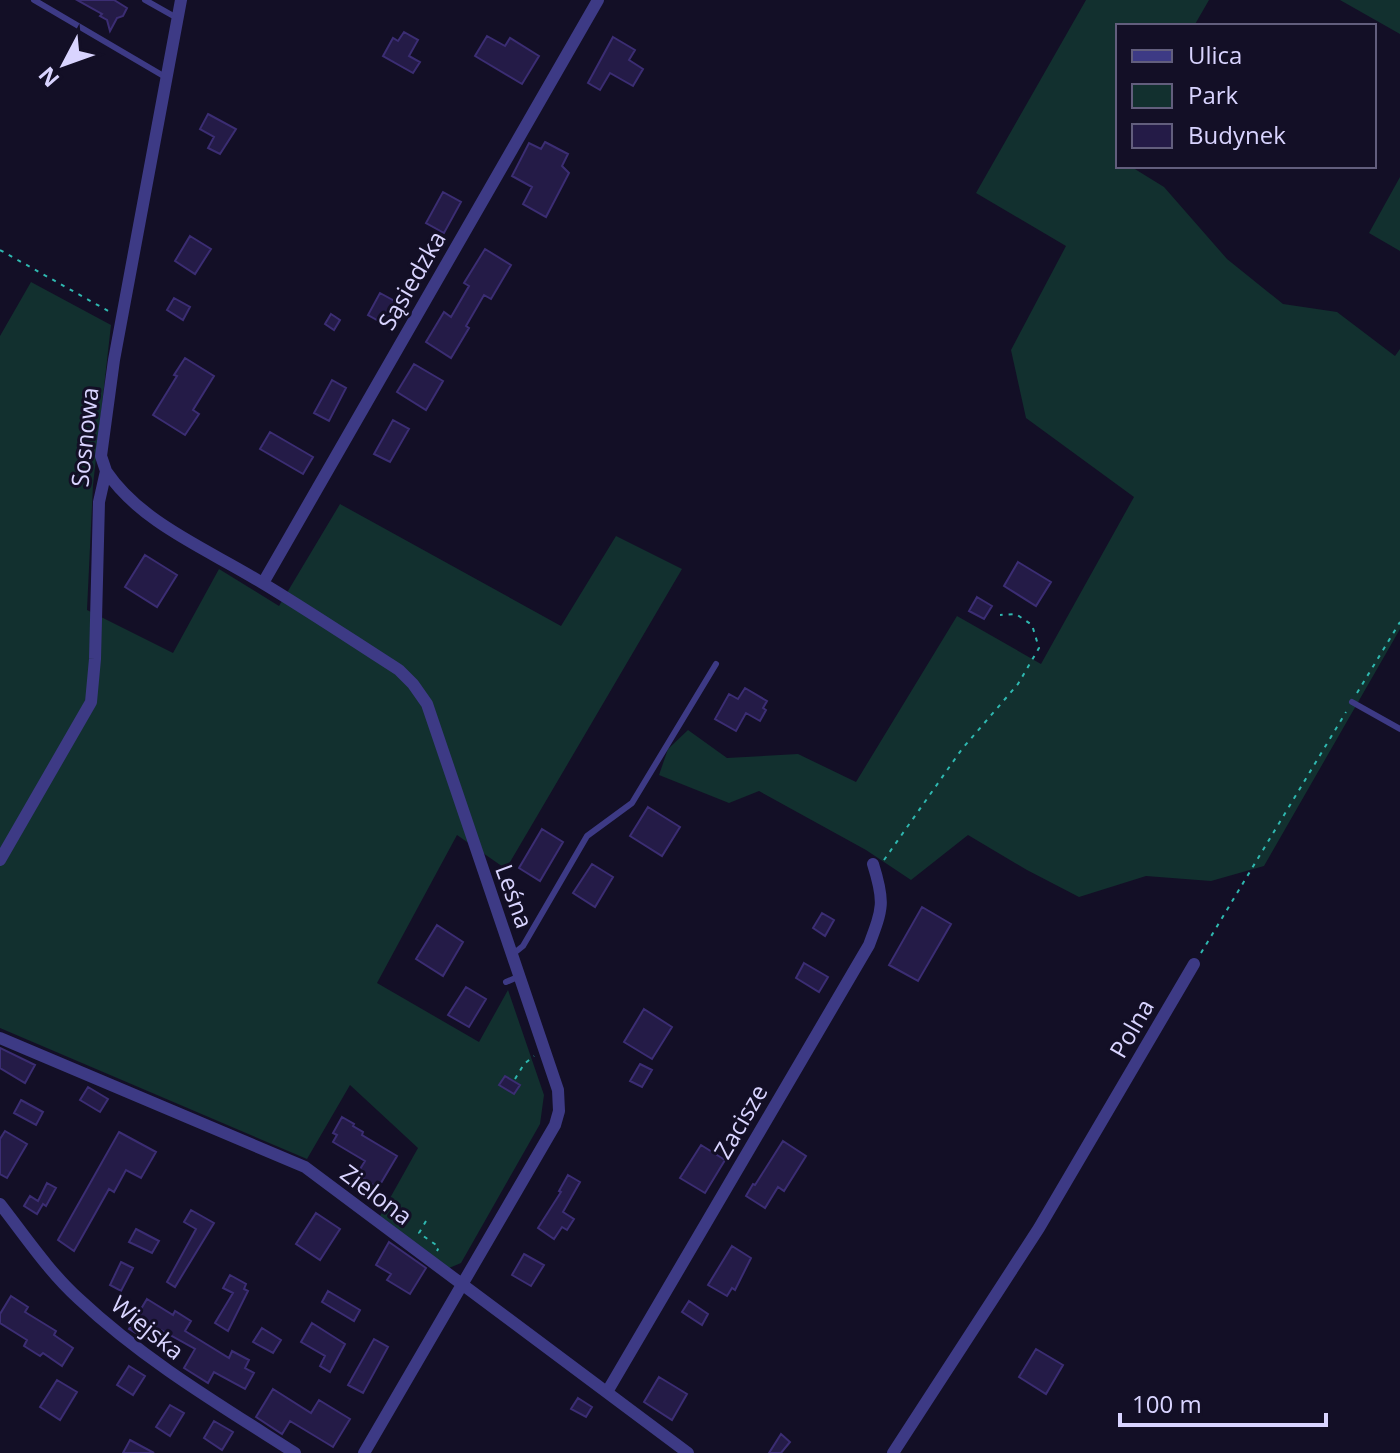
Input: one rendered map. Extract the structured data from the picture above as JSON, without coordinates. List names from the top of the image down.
{
  "streets": {
    "street": [
      "Sąsiedzka",
      "Sosnowa",
      "Leśna",
      "Polna",
      "Zacisze",
      "Zielona",
      "Wiejska"
    ]
  },
  "crossings": [
    ["Sąsiedzka", "Leśna"],
    ["Sosnowa", "Leśna"],
    ["Leśna", "Zielona"],
    ["Zacisze", "Zielona"]
  ],
  "legend": ["Ulica", "Park", "Budynek"],
  "scale_bar": "100 m",
  "north": "bottom left"
}
